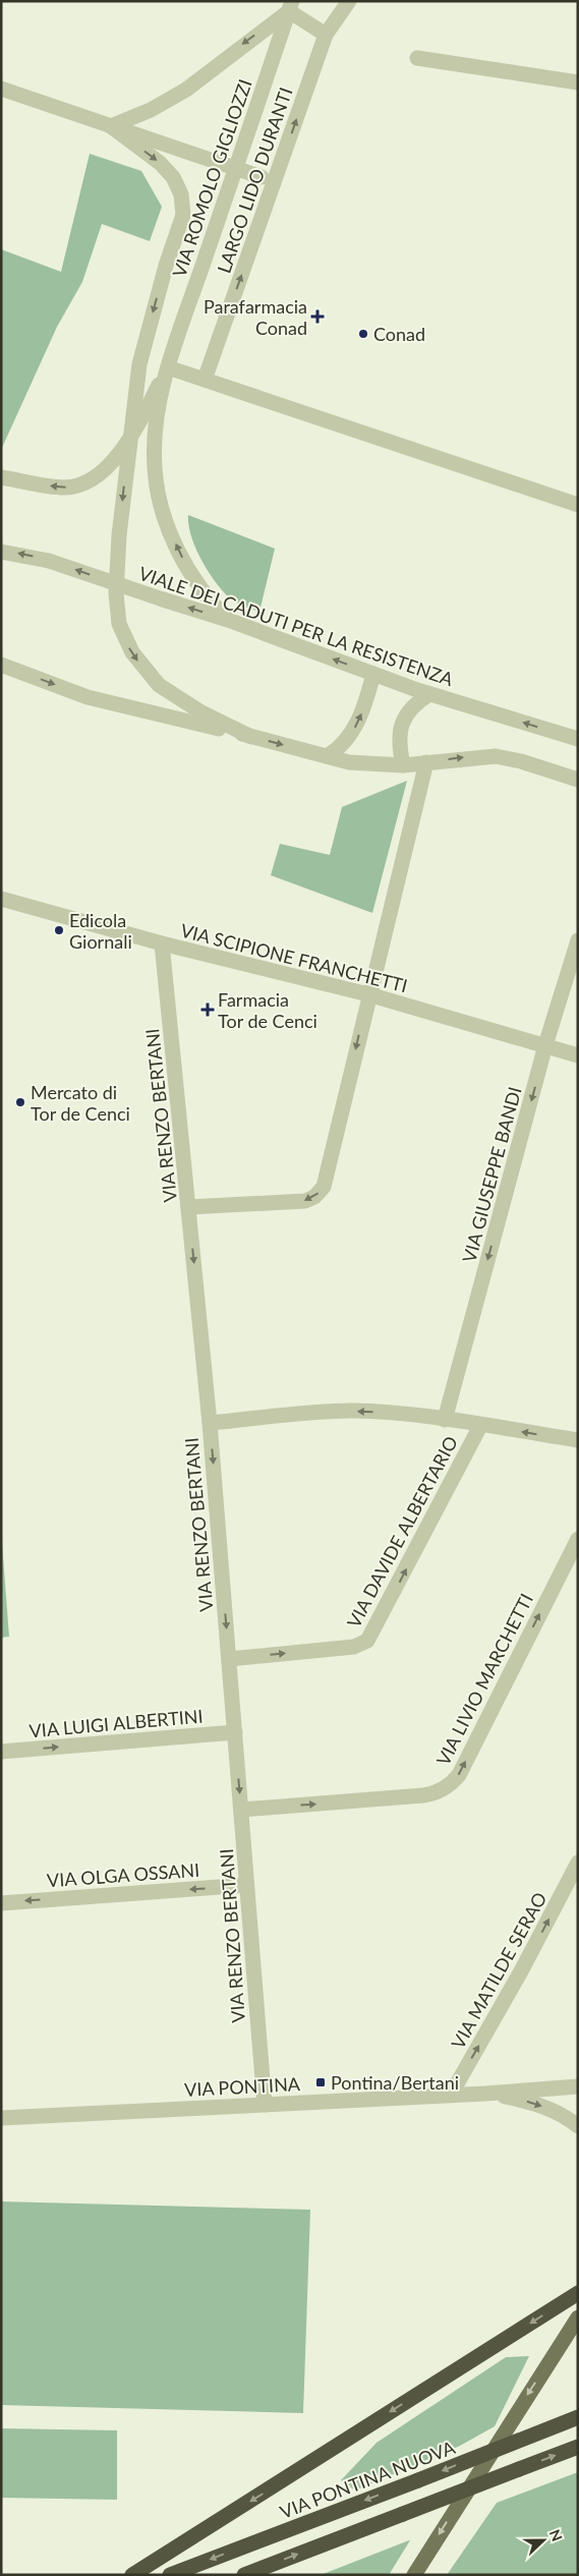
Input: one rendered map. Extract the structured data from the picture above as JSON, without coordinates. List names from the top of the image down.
{
  "streets": {
    "highway": ["VIA PONTINA NUOVA"],
    "street": [
      "VIA ROMOLO GIGLIOZZI",
      "LARGO LIDO DURANTI",
      "VIALE DEI CADUTI PER LA RESISTENZA",
      "VIA SCIPIONE FRANCHETTI",
      "VIA RENZO BERTANI",
      "VIA GIUSEPPE BANDI",
      "VIA DAVIDE ALBERTARIO",
      "VIA LIVIO MARCHETTI",
      "VIA LUIGI ALBERTINI",
      "VIA OLGA OSSANI",
      "VIA MATILDE SERAO",
      "VIA PONTINA"
    ]
  },
  "crossings": [
    ["VIA ROMOLO GIGLIOZZI", "VIALE DEI CADUTI PER LA RESISTENZA"],
    ["VIA SCIPIONE FRANCHETTI", "VIA RENZO BERTANI"],
    ["VIA SCIPIONE FRANCHETTI", "VIA GIUSEPPE BANDI"],
    ["VIA RENZO BERTANI", "VIA DAVIDE ALBERTARIO"],
    ["VIA RENZO BERTANI", "VIA LIVIO MARCHETTI"],
    ["VIA RENZO BERTANI", "VIA LUIGI ALBERTINI"],
    ["VIA RENZO BERTANI", "VIA OLGA OSSANI"],
    ["VIA RENZO BERTANI", "VIA PONTINA"],
    ["VIA MATILDE SERAO", "VIA PONTINA"]
  ],
  "one_way": [
    "LARGO LIDO DURANTI",
    "VIA RENZO BERTANI",
    "VIA GIUSEPPE BANDI",
    "VIA DAVIDE ALBERTARIO",
    "VIA LIVIO MARCHETTI",
    "VIA LUIGI ALBERTINI",
    "VIA OLGA OSSANI",
    "VIA MATILDE SERAO"
  ],
  "places": {
    "health": ["Parafarmacia Conad", "Farmacia Tor de Cenci"],
    "other": ["Conad", "Edicola Giornali", "Mercato di Tor de Cenci"],
    "transit": ["Pontina/Bertani"]
  },
  "north": "right"
}
